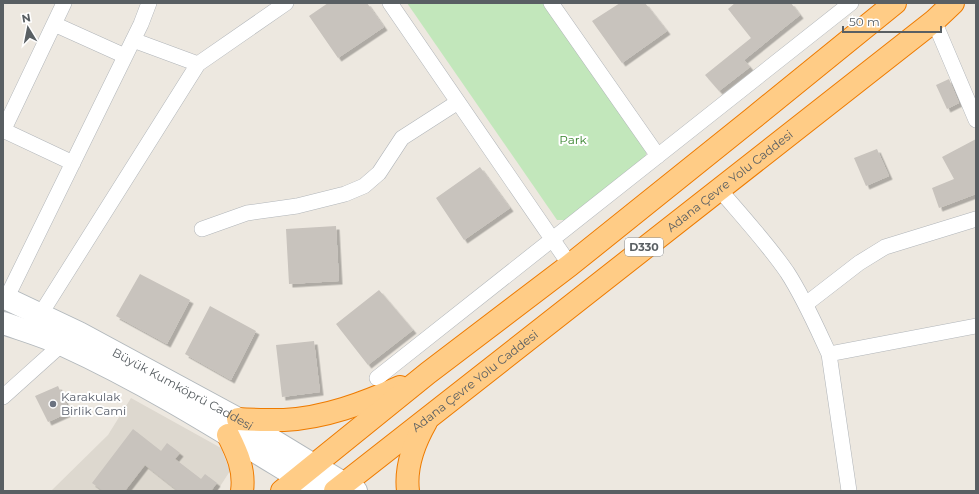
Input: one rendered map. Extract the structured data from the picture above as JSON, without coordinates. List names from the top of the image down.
{
  "streets": {
    "highway": ["Adana Çevre Yolu Caddesi", "D330"],
    "main road": ["Büyük Kumköprü Caddesi"]
  },
  "crossings": [
    ["Adana Çevre Yolu Caddesi", "Büyük Kumköprü Caddesi"],
    ["D330", "Büyük Kumköprü Caddesi"]
  ],
  "parks": ["Park"],
  "places": ["Karakulak Birlik Cami"],
  "scale_bar": "50 m",
  "north": "top"
}
